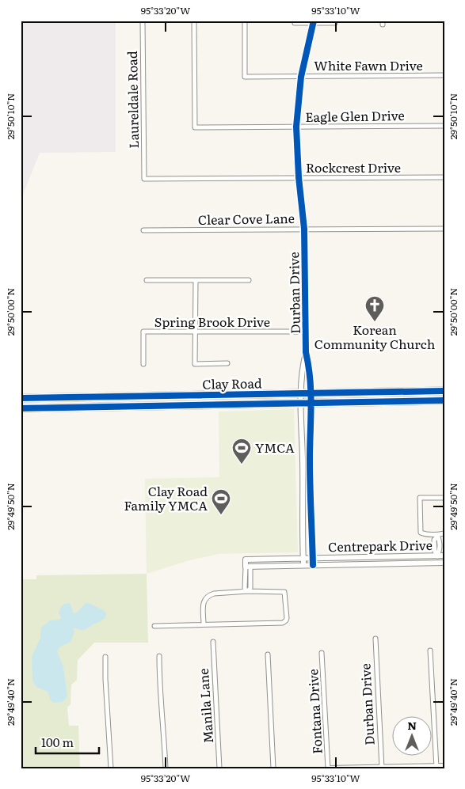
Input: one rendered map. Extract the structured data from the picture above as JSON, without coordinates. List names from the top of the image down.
{
  "streets": {
    "main road": ["Clay Road"],
    "street": [
      "White Fawn Drive",
      "Laureldale Road",
      "Eagle Glen Drive",
      "Rockcrest Drive",
      "Clear Cove Lane",
      "Durban Drive",
      "Spring Brook Drive",
      "Centrepark Drive",
      "Manila Lane",
      "Fontana Drive"
    ]
  },
  "crossings": [
    ["White Fawn Drive", "Durban Drive"],
    ["Laureldale Road", "Rockcrest Drive"],
    ["Eagle Glen Drive", "Durban Drive"],
    ["Rockcrest Drive", "Durban Drive"],
    ["Clear Cove Lane", "Durban Drive"],
    ["Durban Drive", "Spring Brook Drive"],
    ["Durban Drive", "Clay Road"],
    ["Durban Drive", "Centrepark Drive"]
  ],
  "places": {
    "church": ["Korean Community Church"],
    "sports": ["YMCA", "Clay Road Family YMCA"]
  },
  "scale_bar": "100 m",
  "north": "top",
  "coordinates": [
    "95°33'20\"W",
    "95°33'10\"W",
    "29°50'10\"N",
    "29°50'00\"N",
    "29°49'50\"N",
    "29°49'40\"N"
  ]
}
